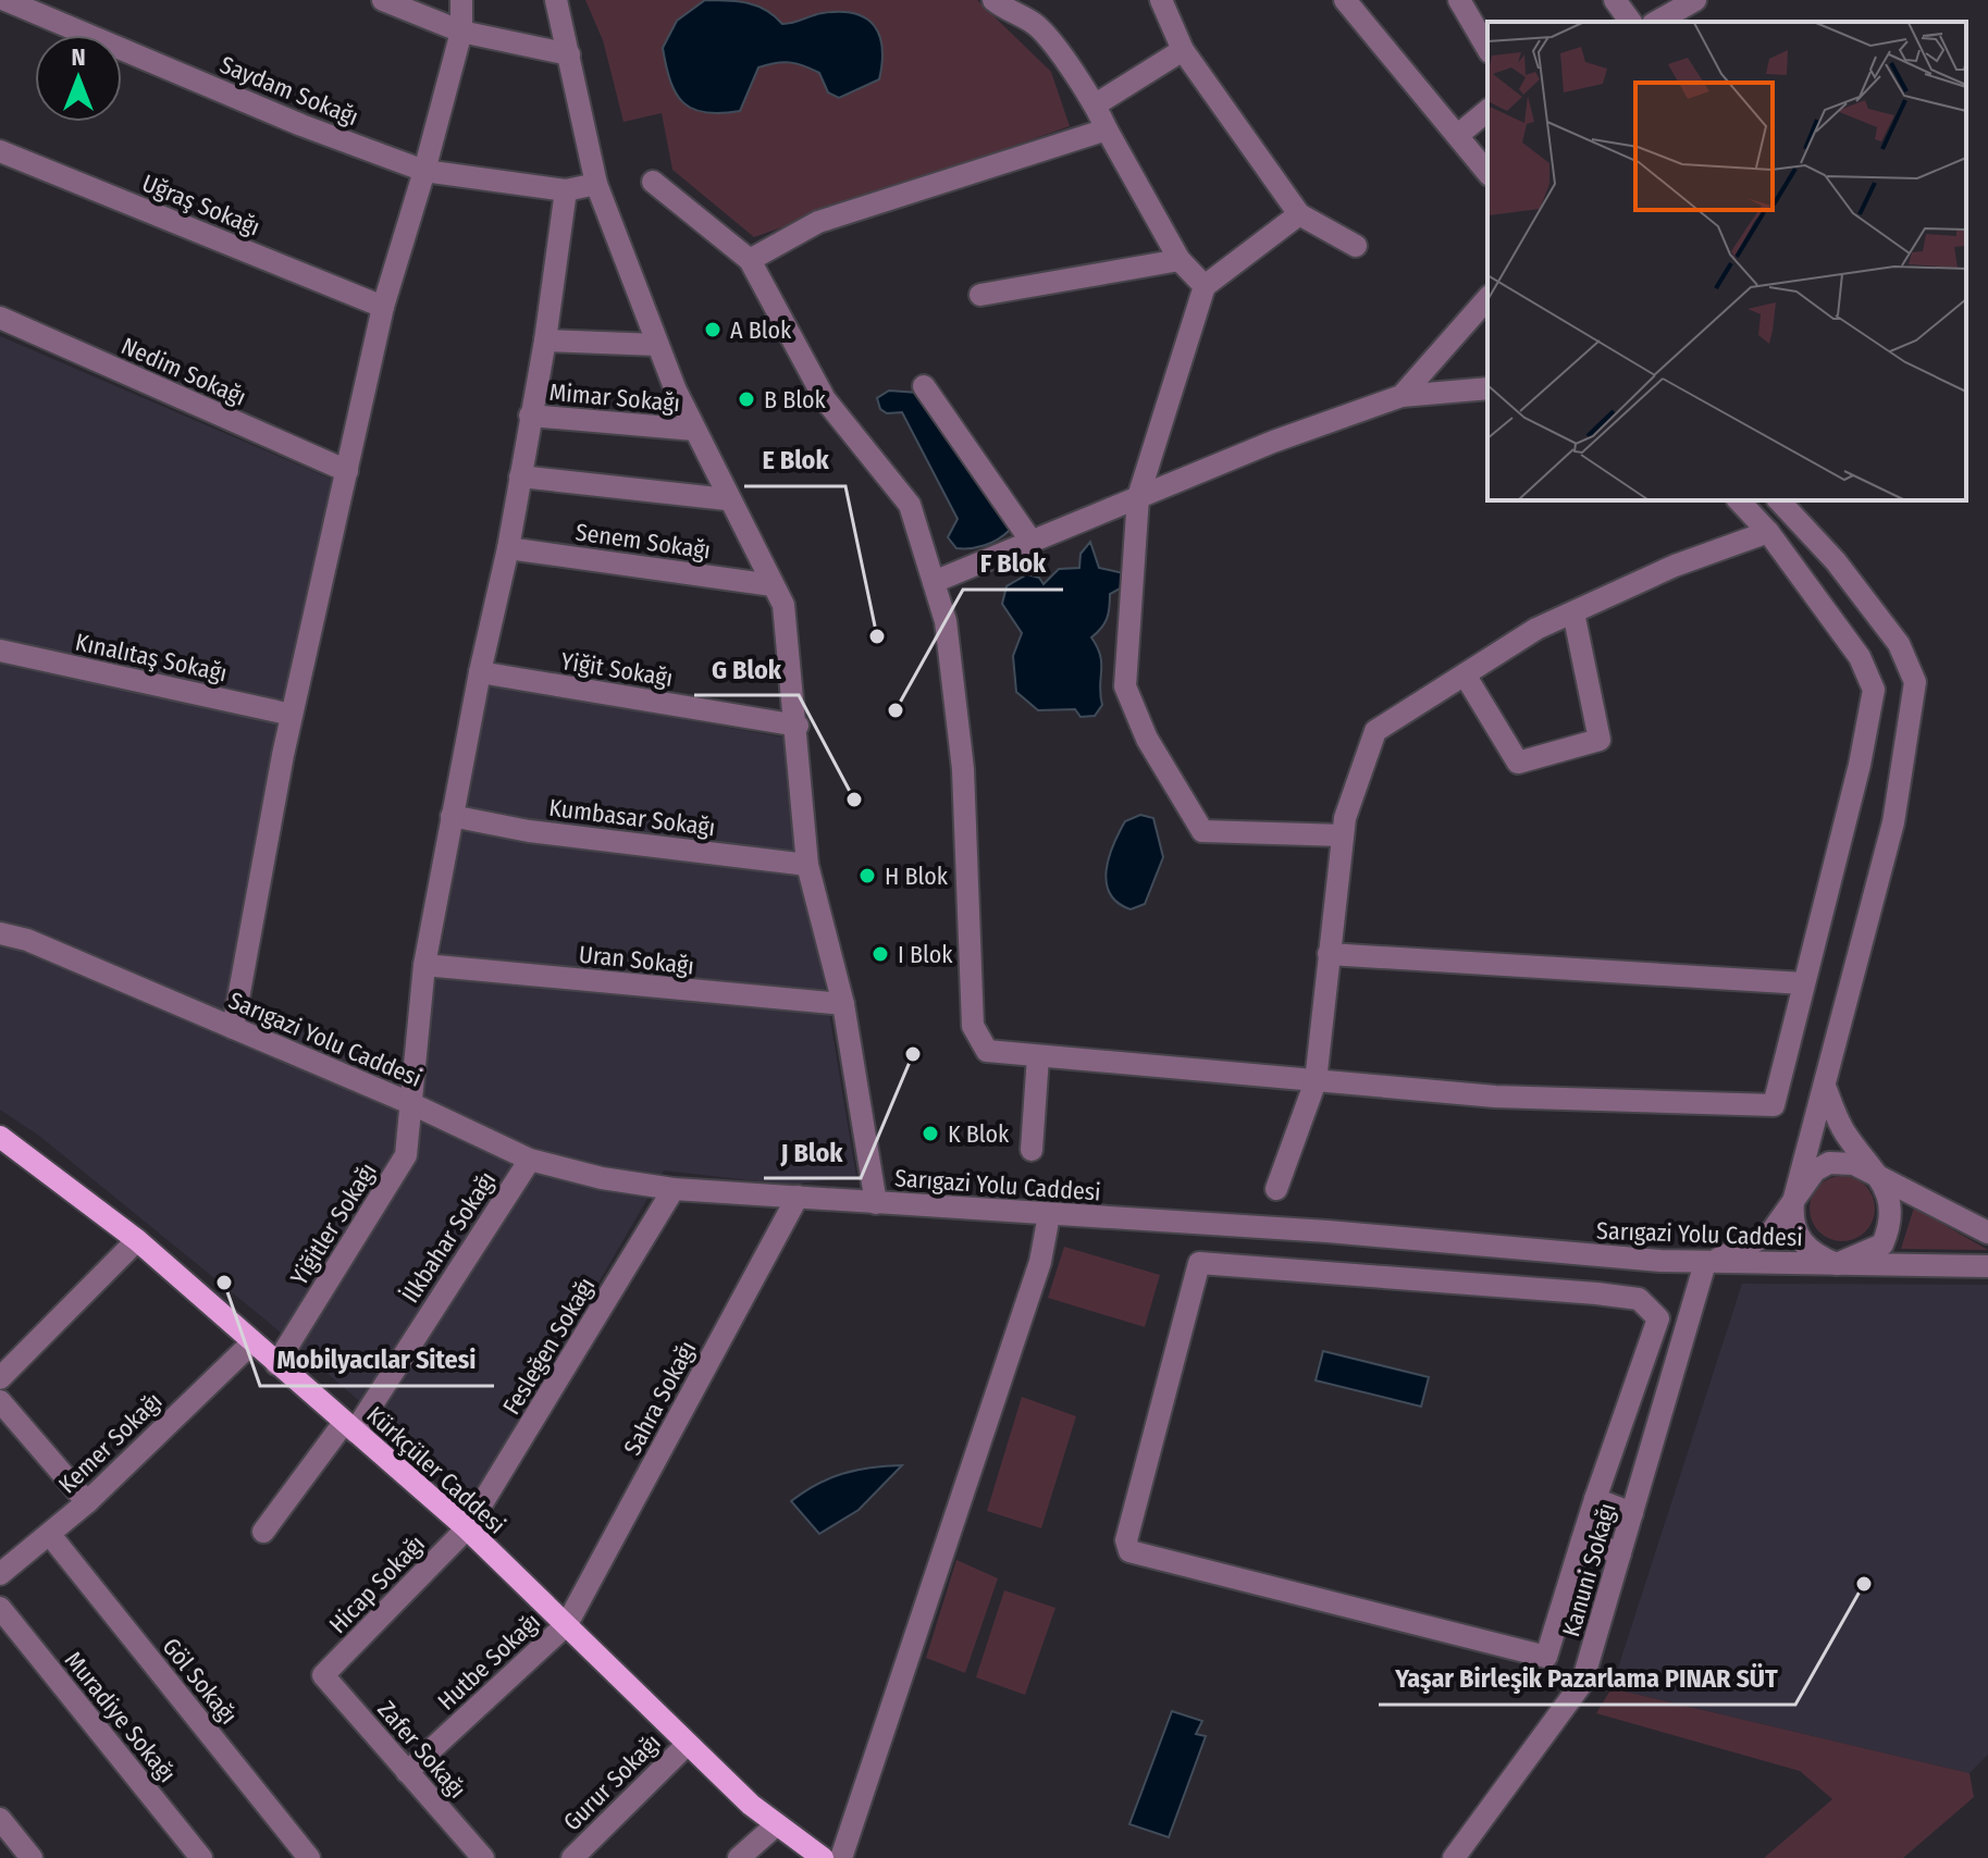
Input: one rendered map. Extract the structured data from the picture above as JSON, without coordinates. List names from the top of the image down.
{
  "streets": {
    "main road": ["Kürkçüler Caddesi"],
    "street": [
      "Saydam Sokağı",
      "Uğraş Sokağı",
      "Nedim Sokağı",
      "Mimar Sokağı",
      "Senem Sokağı",
      "Kınalıtaş Sokağı",
      "Yiğit Sokağı",
      "Kumbasar Sokağı",
      "Uran Sokağı",
      "Sarıgazi Yolu Caddesi",
      "Yiğitler Sokağı",
      "İlkbahar Sokağı",
      "Fesleğen Sokağı",
      "Sahra Sokağı",
      "Kemer Sokağı",
      "Kanuni Sokağı",
      "Hicap Sokağı",
      "Hutbe Sokağı",
      "Göl Sokağı",
      "Muradiye Sokağı",
      "Zafer Sokağı",
      "Gurur Sokağı"
    ]
  },
  "crossings": [
    ["Saydam Sokağı", "Yiğitler Sokağı"],
    ["Mimar Sokağı", "Yiğitler Sokağı"],
    ["Senem Sokağı", "Yiğitler Sokağı"],
    ["Yiğit Sokağı", "Yiğitler Sokağı"],
    ["Kumbasar Sokağı", "Yiğitler Sokağı"],
    ["Uran Sokağı", "Yiğitler Sokağı"],
    ["Sarıgazi Yolu Caddesi", "Yiğitler Sokağı"],
    ["Sarıgazi Yolu Caddesi", "İlkbahar Sokağı"],
    ["Sarıgazi Yolu Caddesi", "Fesleğen Sokağı"],
    ["Sarıgazi Yolu Caddesi", "Sahra Sokağı"],
    ["Sarıgazi Yolu Caddesi", "Kanuni Sokağı"],
    ["Yiğitler Sokağı", "Kürkçüler Caddesi"],
    ["İlkbahar Sokağı", "Kürkçüler Caddesi"],
    ["Fesleğen Sokağı", "Kürkçüler Caddesi"],
    ["Fesleğen Sokağı", "Hicap Sokağı"],
    ["Sahra Sokağı", "Kürkçüler Caddesi"],
    ["Sahra Sokağı", "Hutbe Sokağı"],
    ["Kemer Sokağı", "Kürkçüler Caddesi"],
    ["Kemer Sokağı", "Göl Sokağı"],
    ["Kürkçüler Caddesi", "Hicap Sokağı"],
    ["Kürkçüler Caddesi", "Hutbe Sokağı"],
    ["Kürkçüler Caddesi", "Gurur Sokağı"],
    ["Hicap Sokağı", "Zafer Sokağı"],
    ["Hutbe Sokağı", "Zafer Sokağı"]
  ],
  "places": [
    "A Blok",
    "B Blok",
    "E Blok",
    "F Blok",
    "G Blok",
    "H Blok",
    "I Blok",
    "J Blok",
    "K Blok",
    "Mobilyacılar Sitesi",
    "Yaşar Birleşik Pazarlama PINAR SÜT"
  ],
  "north": "top"
}
